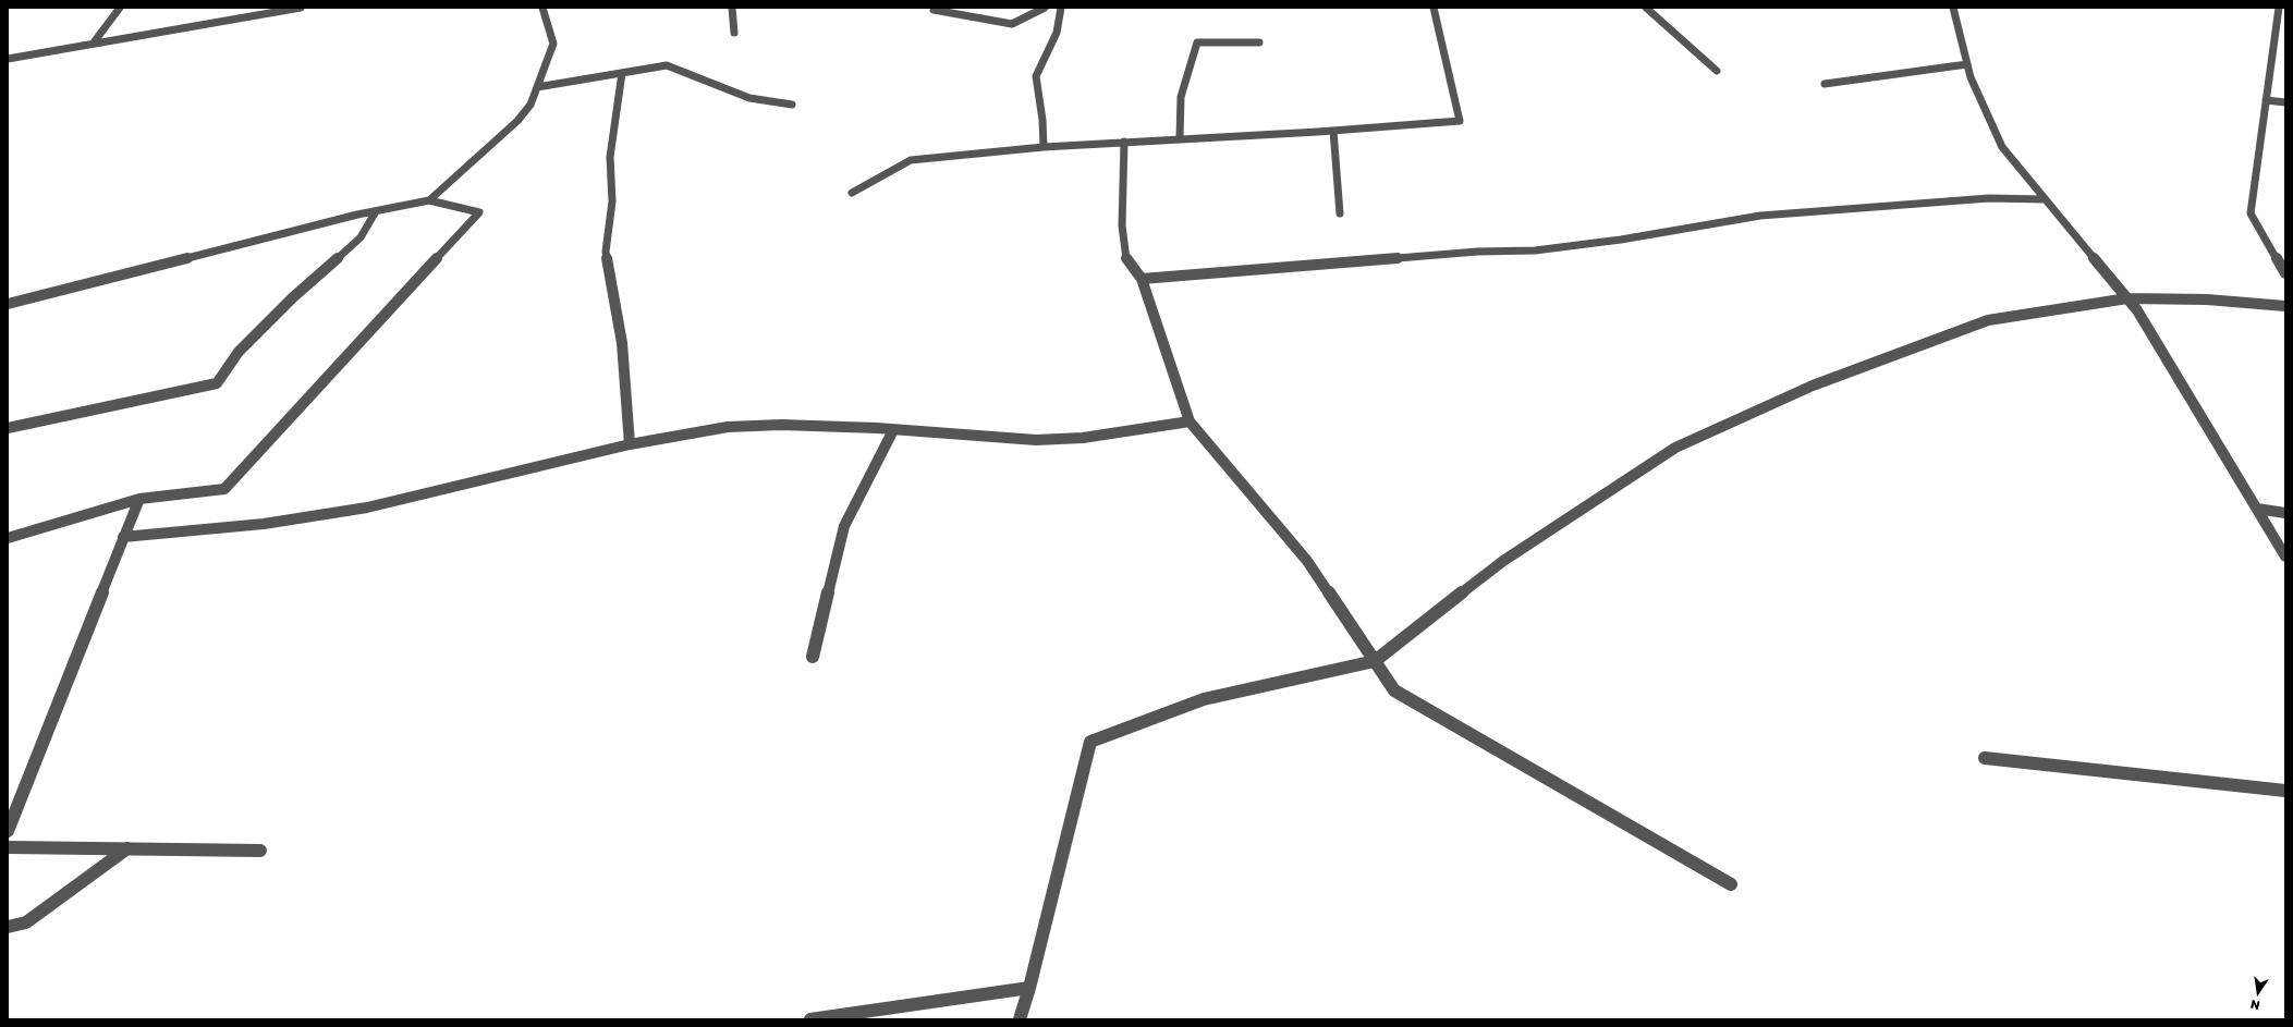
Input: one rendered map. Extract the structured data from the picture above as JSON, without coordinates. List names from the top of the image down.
{
  "north": "bottom"
}
